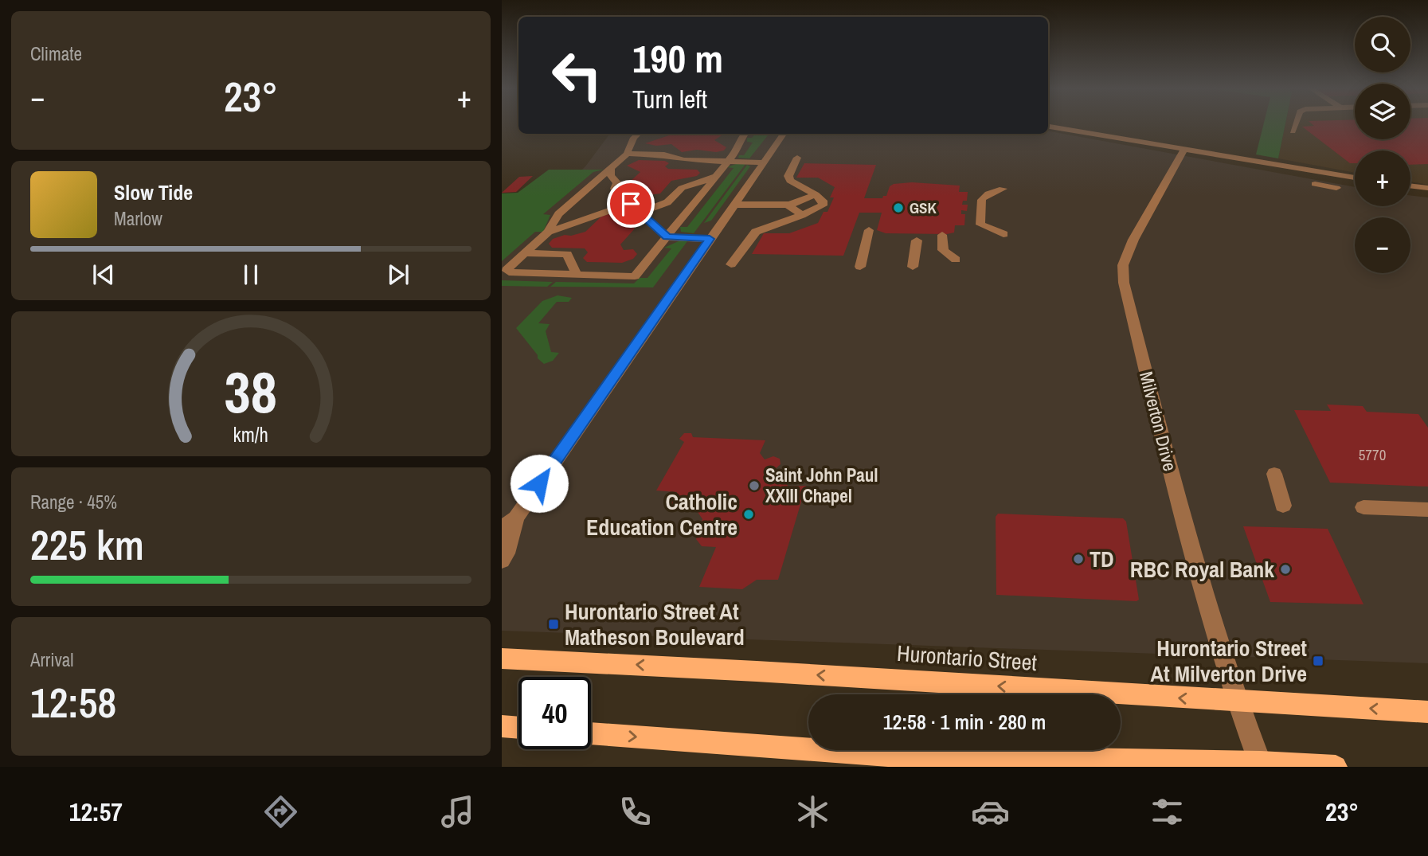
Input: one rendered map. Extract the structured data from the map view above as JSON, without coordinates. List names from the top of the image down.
{
  "streets": {
    "main road": ["Hurontario Street"],
    "street": ["Milverton Drive"]
  },
  "crossings": [
    ["Milverton Drive", "Hurontario Street"]
  ],
  "places": {
    "other": [
      "GSK",
      "Saint John Paul XXIII Chapel",
      "Catholic Education Centre",
      "TD",
      "RBC Royal Bank"
    ],
    "transit": ["Hurontario Street At Matheson Boulevard", "Hurontario Street At Milverton Drive"]
  },
  "house_numbers": ["5770"],
  "page": {
    "tile": [
      "Climate",
      ["Range · 45%", "225 km"],
      ["Arrival", "12:58"]
    ],
    "map_buttons": ["+", "−"],
    "turn": ["190 m", "Turn left"],
    "heat": ["−", "23°", "+"],
    "song": ["Slow Tide", "Marlow"],
    "limit": "40",
    "trip": "12:58 · 1 min · 280 m",
    "tabs": ["12:57", "23°"],
    "gauge": ["38", "km/h"]
  }
}
